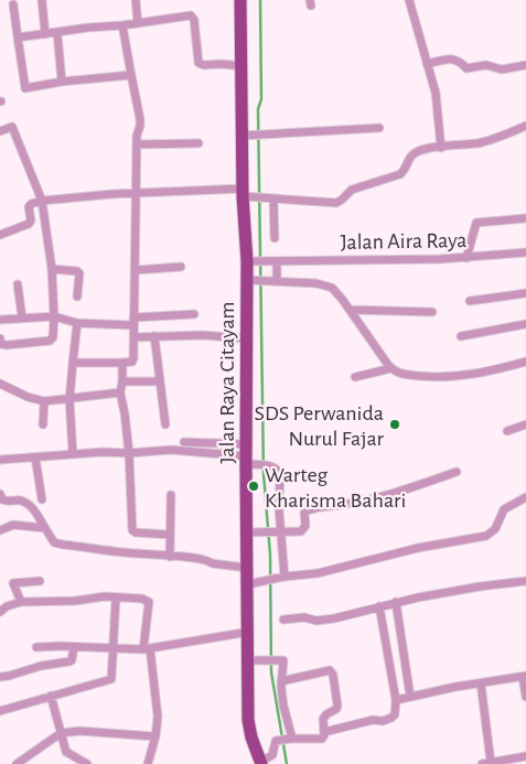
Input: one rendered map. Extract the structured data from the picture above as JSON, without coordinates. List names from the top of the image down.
{
  "streets": {
    "main road": ["Jalan Raya Citayam"],
    "street": ["Jalan Aira Raya"]
  },
  "crossings": [
    ["Jalan Aira Raya", "Jalan Raya Citayam"]
  ],
  "places": ["SDS Perwanida Nurul Fajar", "Warteg Kharisma Bahari"]
}
